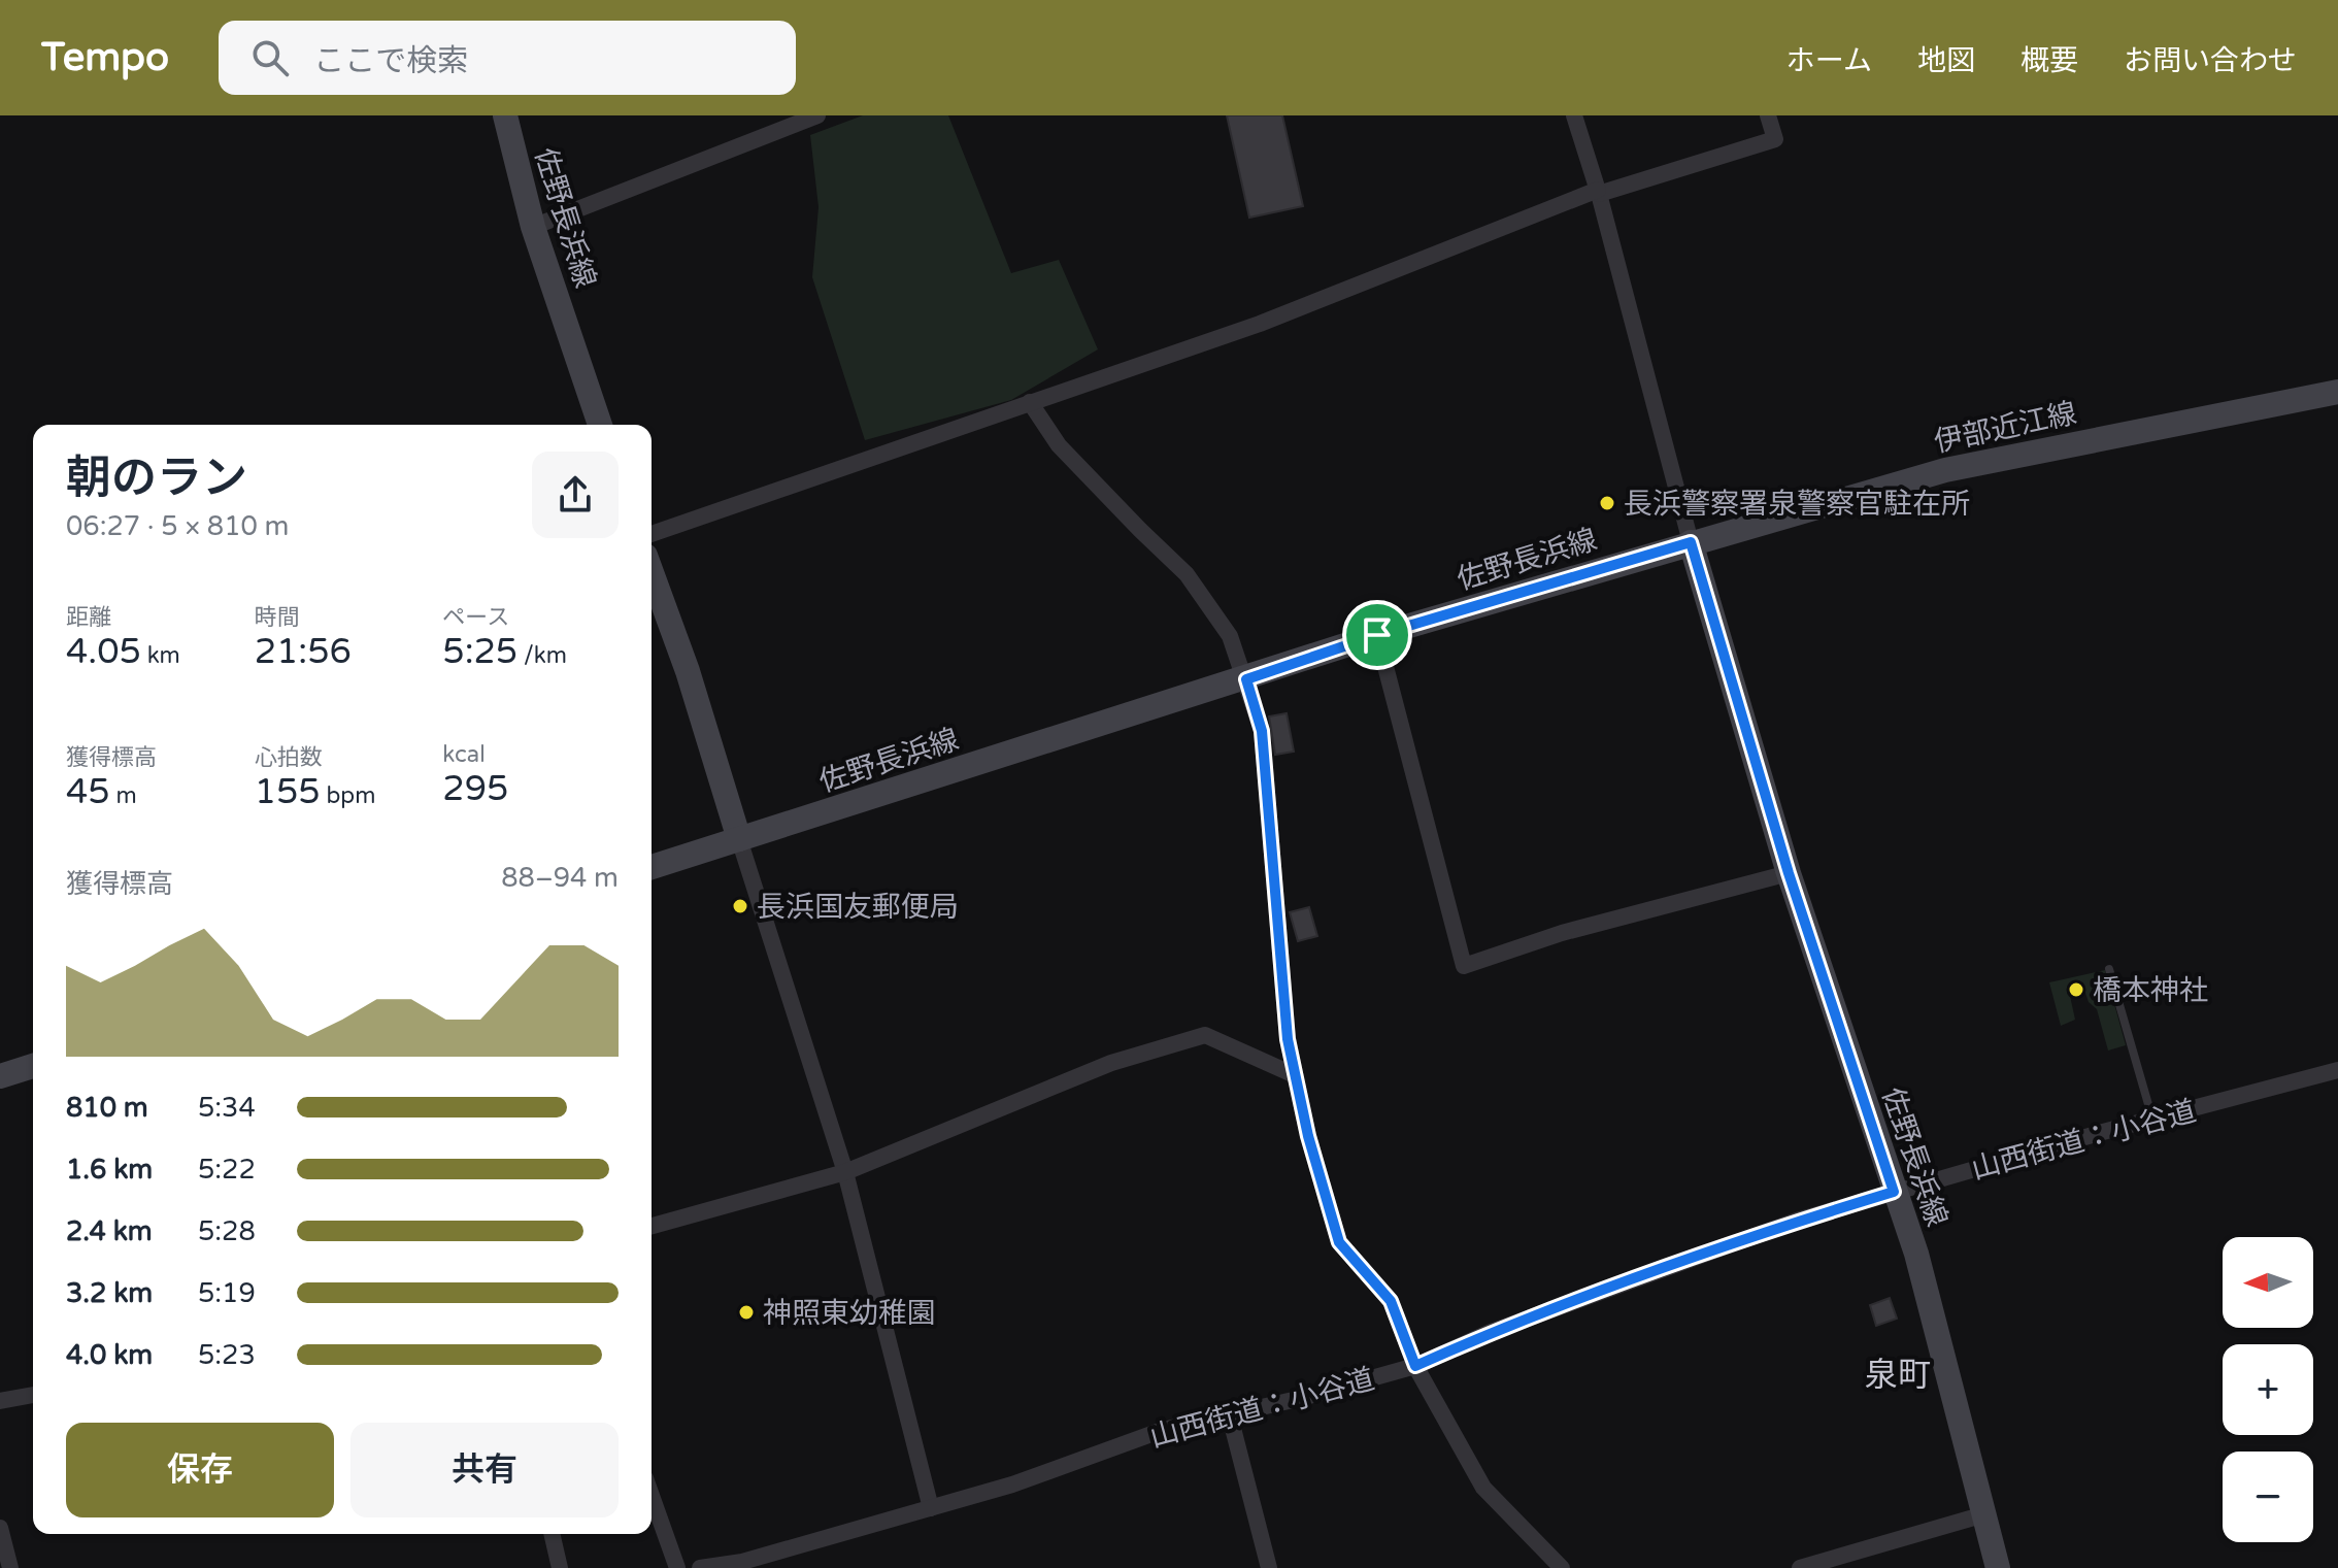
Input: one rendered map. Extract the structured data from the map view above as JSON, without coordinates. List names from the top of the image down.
{
  "streets": {
    "main road": ["佐野長浜線", "伊部近江線"],
    "street": ["山西街道：小谷道"]
  },
  "crossings": [
    ["佐野長浜線", "伊部近江線"],
    ["佐野長浜線", "山西街道：小谷道"]
  ],
  "districts": ["泉町"],
  "places": [
    "長浜警察署泉警察官駐在所",
    "長浜国友郵便局",
    "橋本神社",
    "神照東幼稚園"
  ],
  "north": "left",
  "page": {
    "header": "Tempo",
    "search": "ここで検索",
    "nav": [
      "ホーム",
      "地図",
      "概要",
      "お問い合わせ"
    ],
    "heading": ["朝のラン", "06:27 · 5 × 810 m"],
    "stats": [
      ["距離", "4.05 km"],
      ["時間", "21:56"],
      ["ペース", "5:25 /km"],
      ["獲得標高", "45 m"],
      ["心拍数", "155 bpm"],
      ["kcal", "295"]
    ],
    "chart": ["獲得標高", "88–94 m"],
    "list": [
      {
        "name": "810 m",
        "note": "5:34"
      },
      {
        "name": "1.6 km",
        "note": "5:22"
      },
      {
        "name": "2.4 km",
        "note": "5:28"
      },
      {
        "name": "3.2 km",
        "note": "5:19"
      },
      {
        "name": "4.0 km",
        "note": "5:23"
      }
    ],
    "map_buttons": ["+", "−"],
    "buttons": ["保存", "共有"]
  }
}
